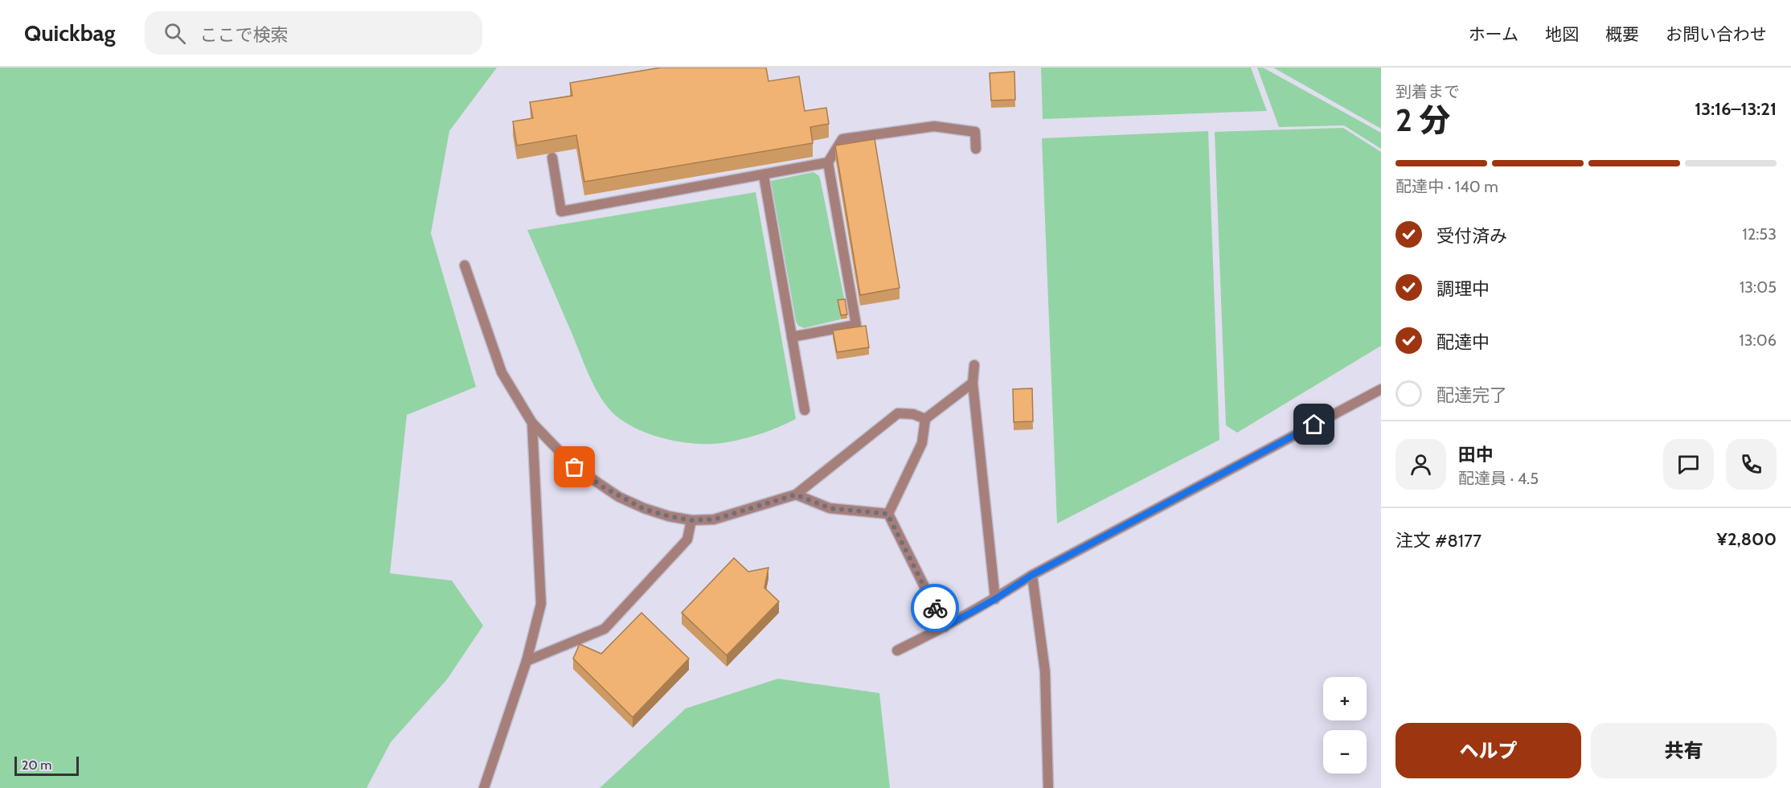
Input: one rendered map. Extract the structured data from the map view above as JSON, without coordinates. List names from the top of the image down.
{
  "scale_bar": "20 m",
  "page": {
    "header": "Quickbag",
    "search": "ここで検索",
    "nav": [
      "ホーム",
      "地図",
      "概要",
      "お問い合わせ"
    ],
    "heading": ["2 分", "到着まで", "13:16–13:21"],
    "panel": [
      "田中",
      "配達員 · 4.5",
      "注文 #8177",
      "¥2,800"
    ],
    "bar": "配達中 · 140 m",
    "list": [
      ["受付済み", "12:53"],
      ["調理中", "13:05"],
      ["配達中", "13:06"],
      "配達完了"
    ],
    "map_buttons": ["+", "−"],
    "buttons": ["ヘルプ", "共有"],
    "scale": "20 m"
  }
}
